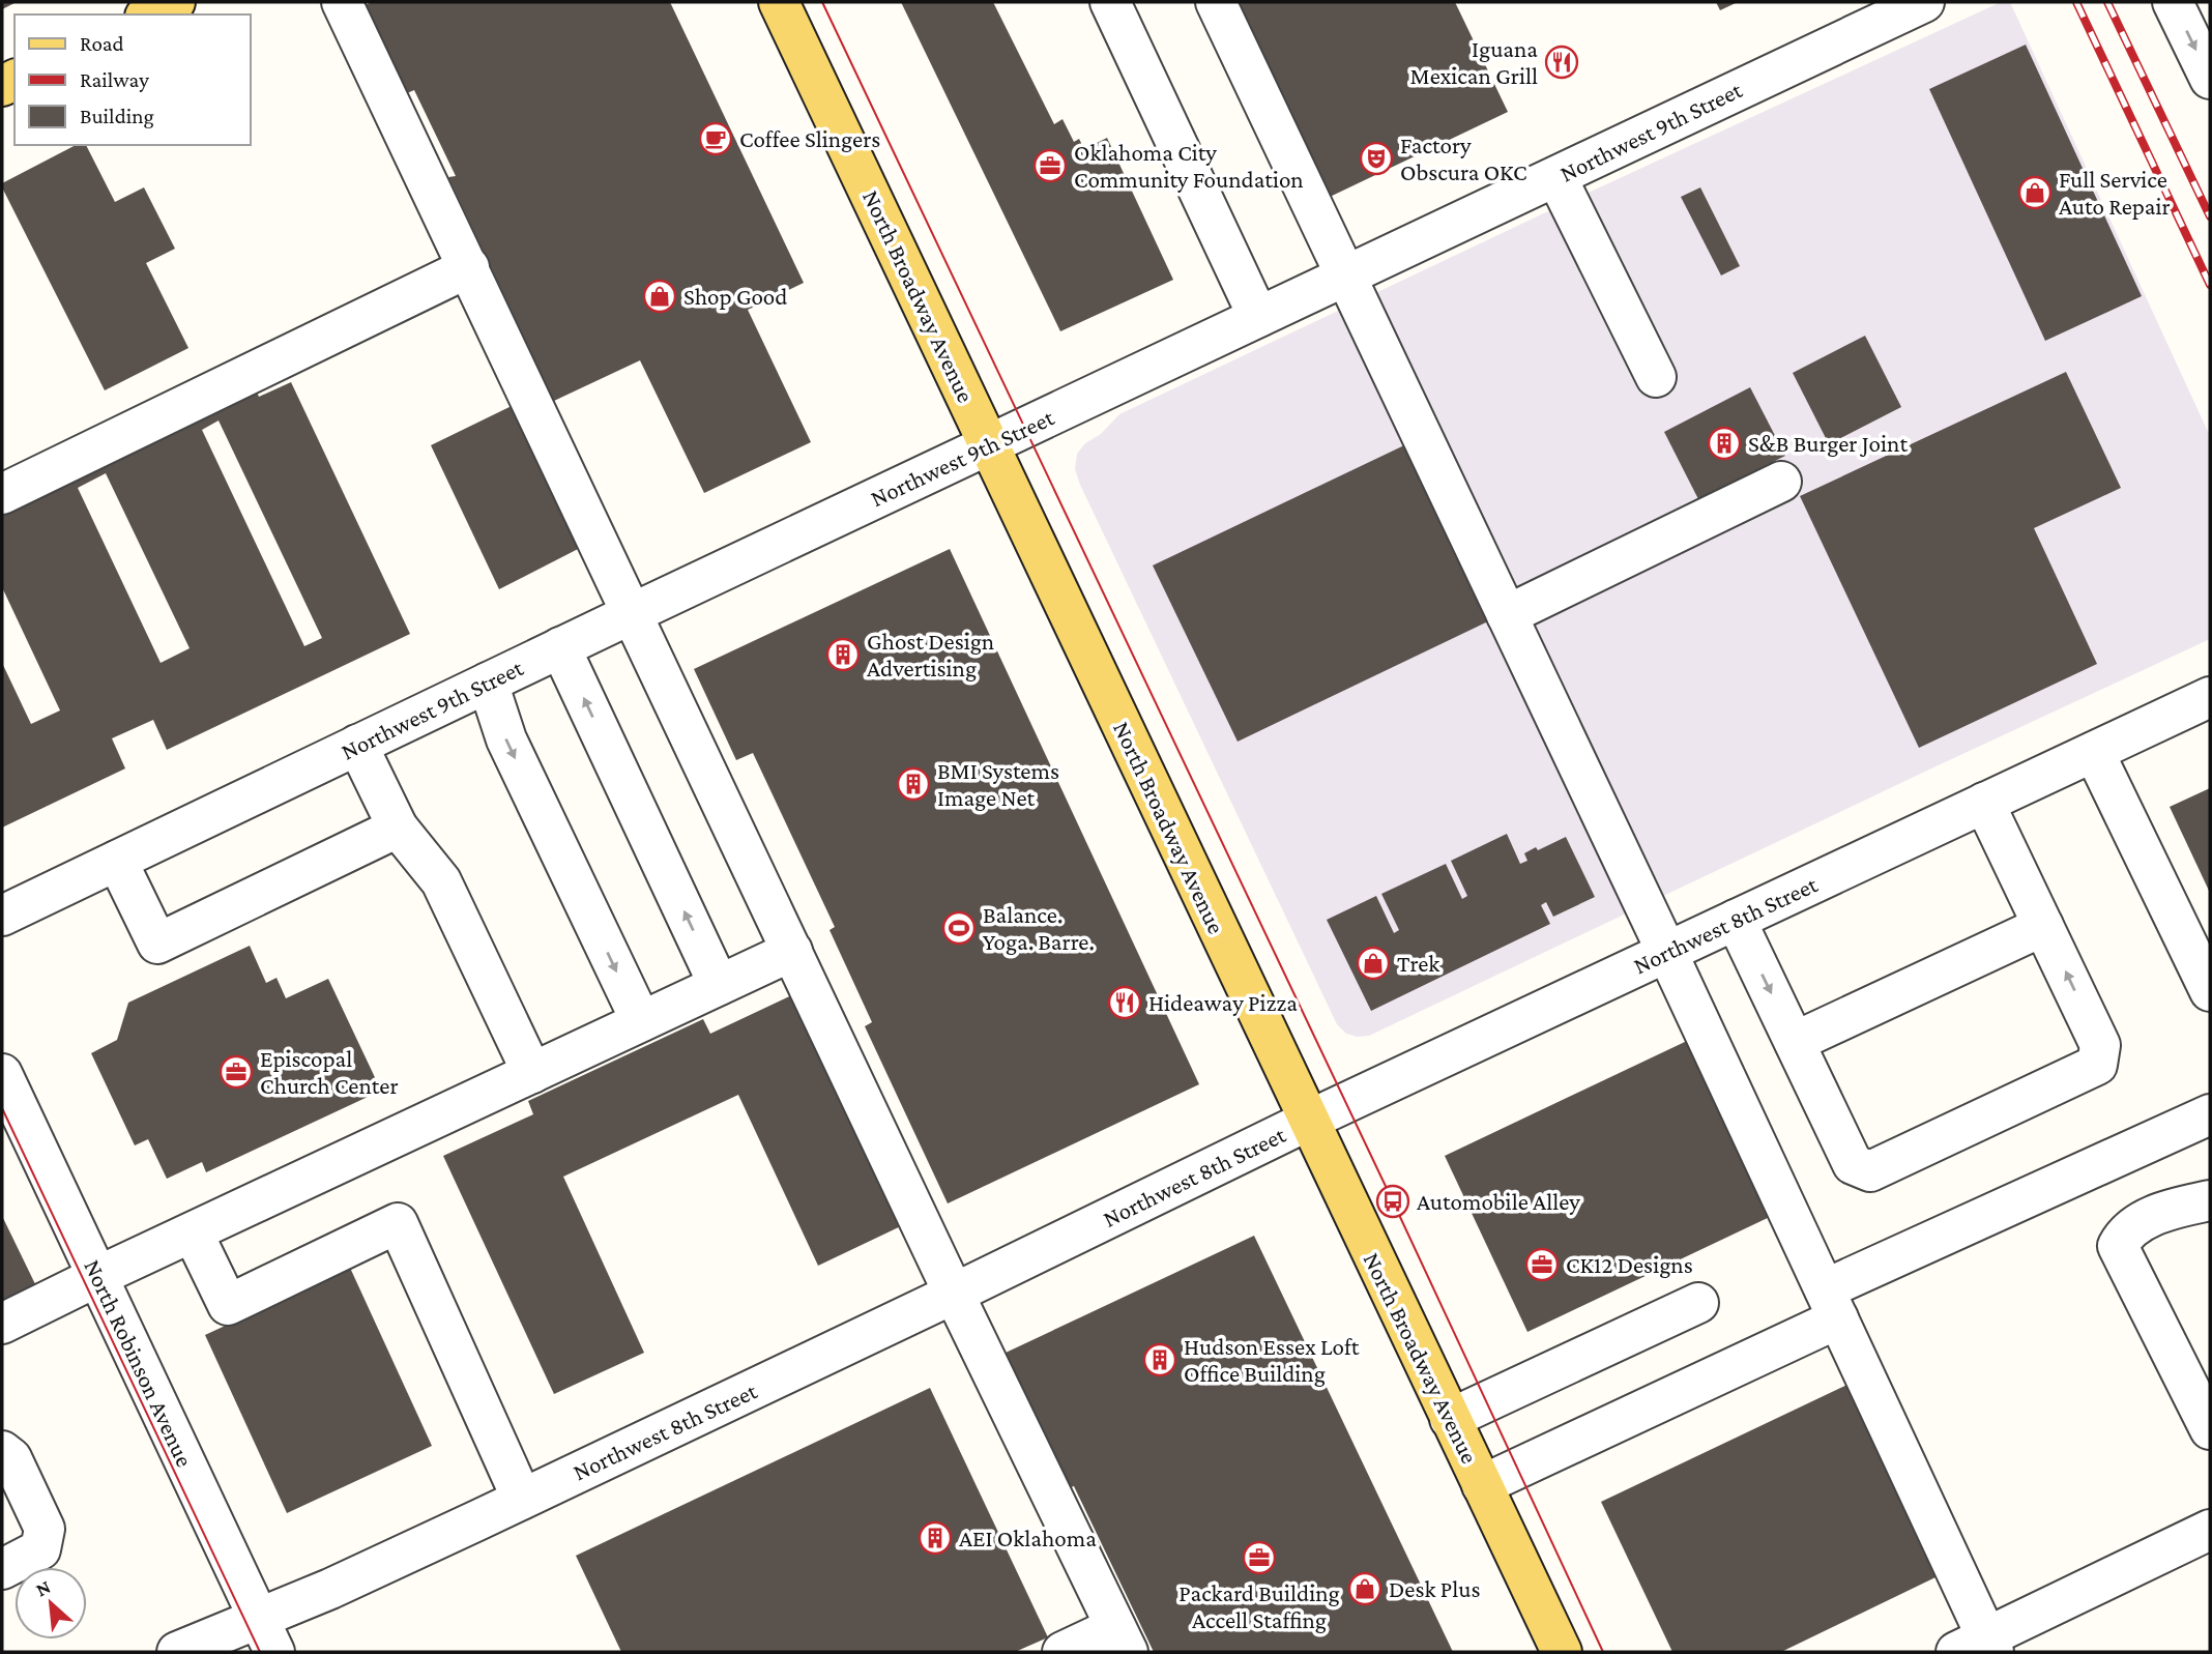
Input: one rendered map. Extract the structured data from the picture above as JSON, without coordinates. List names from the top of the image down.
{
  "streets": {
    "main road": ["North Broadway Avenue"],
    "street": ["Northwest 9th Street", "Northwest 8th Street", "North Robinson Avenue"]
  },
  "crossings": [
    ["Northwest 9th Street", "North Broadway Avenue"],
    ["North Broadway Avenue", "Northwest 8th Street"],
    ["Northwest 8th Street", "North Robinson Avenue"]
  ],
  "places": {
    "restaurant": ["Iguana Mexican Grill", "Hideaway Pizza"],
    "cafe": ["Coffee Slingers"],
    "theatre": ["Factory Obscura OKC"],
    "office": [
      "Oklahoma City Community Foundation",
      "Episcopal Church Center",
      "CK12 Designs",
      "Packard Building Accell Staffing"
    ],
    "shop": [
      "Full Service Auto Repair",
      "Shop Good",
      "Trek",
      "Desk Plus"
    ],
    "building": [
      "S&B Burger Joint",
      "Ghost Design Advertising",
      "BMI Systems Image Net",
      "Hudson Essex Loft Office Building",
      "AEI Oklahoma"
    ],
    "sports": ["Balance. Yoga. Barre."],
    "bus stop": ["Automobile Alley"]
  },
  "legend": ["Road", "Railway", "Building"],
  "north": "top left"
}
